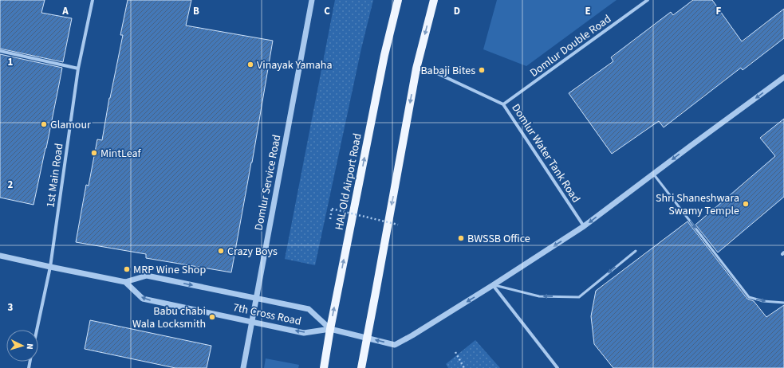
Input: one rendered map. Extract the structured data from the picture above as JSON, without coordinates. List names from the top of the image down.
{
  "streets": {
    "main road": ["HAL Old Airport Road"],
    "street": [
      "Domlur Double Road",
      "Domlur Water Tank Road",
      "1st Main Road",
      "Domlur Service Road",
      "7th Cross Road"
    ]
  },
  "crossings": [
    ["Domlur Double Road", "Domlur Water Tank Road"],
    ["1st Main Road", "7th Cross Road"],
    ["HAL Old Airport Road", "7th Cross Road"],
    ["Domlur Service Road", "7th Cross Road"]
  ],
  "places": [
    "Vinayak Yamaha",
    "Babaji Bites",
    "Glamour",
    "MintLeaf",
    "Shri Shaneshwara Swamy Temple",
    "BWSSB Office",
    "Crazy Boys",
    "MRP Wine Shop",
    "Babu chabi Wala Locksmith"
  ],
  "north": "right",
  "grid": {
    "columns": [
      "A",
      "B",
      "C",
      "D",
      "E",
      "F"
    ],
    "rows": ["1", "2", "3"]
  }
}
